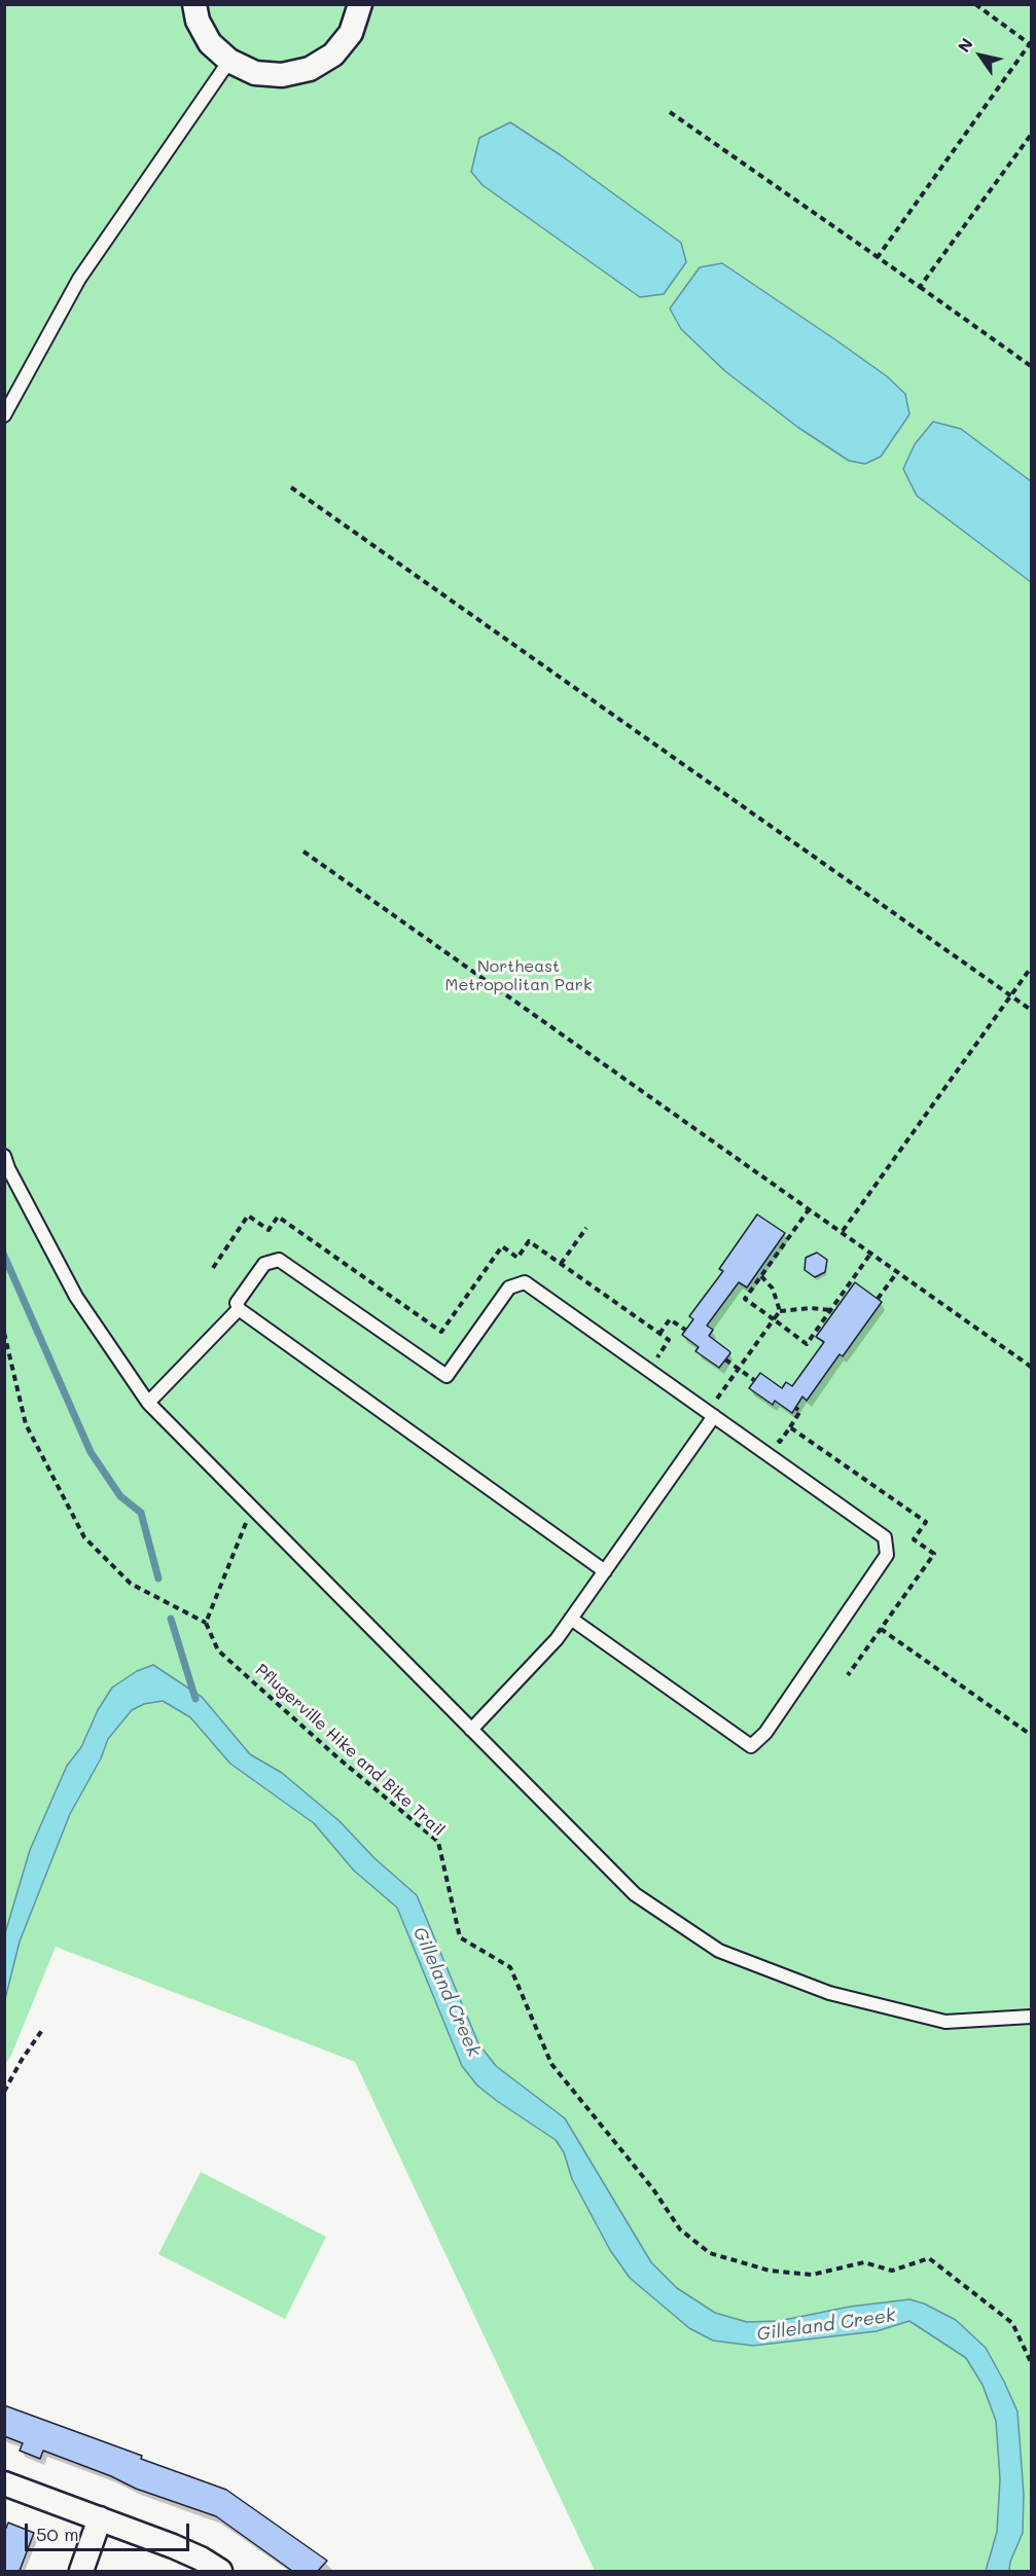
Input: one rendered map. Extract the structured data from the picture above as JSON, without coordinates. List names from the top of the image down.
{
  "streets": {
    "path": ["Pflugerville Hike and Bike Trail"]
  },
  "water": ["Gilleland Creek"],
  "parks": ["Northeast Metropolitan Park"],
  "scale_bar": "50 m",
  "north": "top left"
}
